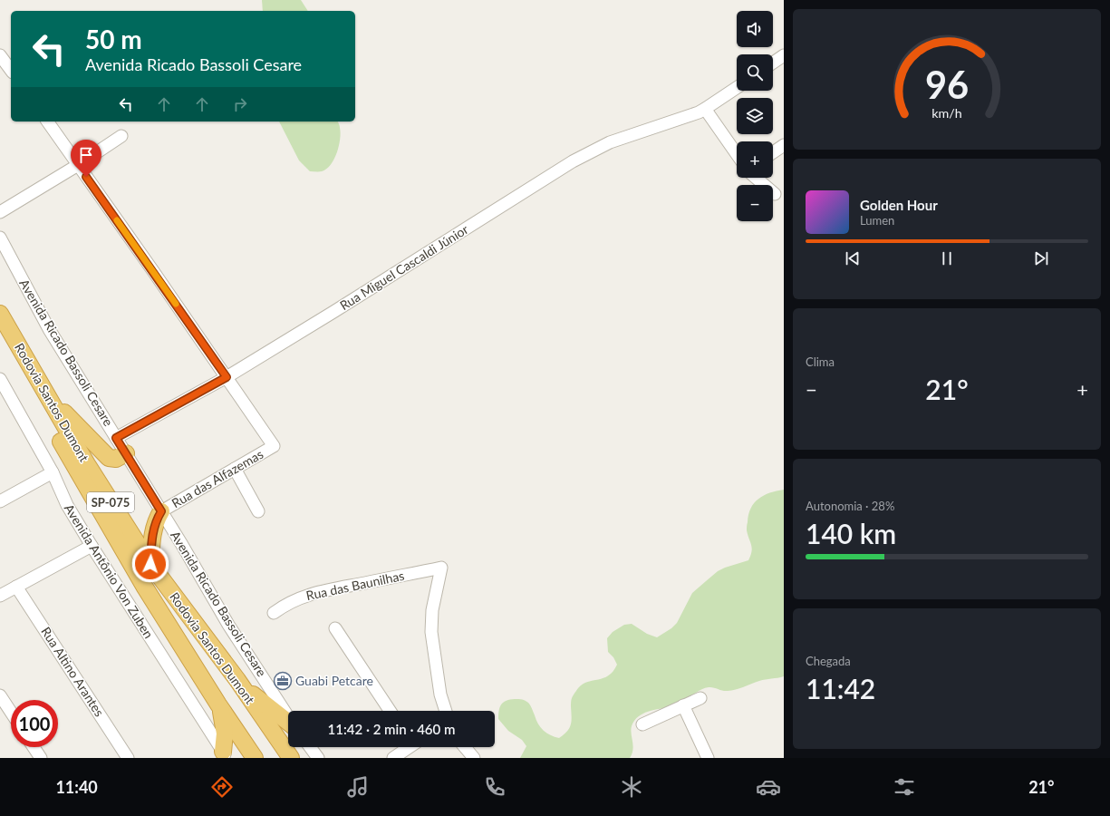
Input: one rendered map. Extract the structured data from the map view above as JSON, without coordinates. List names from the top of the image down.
{
  "streets": {
    "highway": ["Rodovia Santos Dumont", "SP-075"],
    "street": [
      "Rua Miguel Cascaldi Júnior",
      "Avenida Ricado Bassoli Cesare",
      "Rua das Alfazemas",
      "Avenida Antônio Von Zuben",
      "Rua das Baunilhas",
      "Rua Altino Arantes"
    ]
  },
  "crossings": [
    ["Rua Miguel Cascaldi Júnior", "Avenida Ricado Bassoli Cesare"],
    ["Rua Miguel Cascaldi Júnior", "Rua das Alfazemas"],
    ["Avenida Ricado Bassoli Cesare", "Rua das Alfazemas"]
  ],
  "places": {
    "office": ["Guabi Petcare"]
  },
  "page": {
    "map_buttons": ["+", "−"],
    "turn": ["50 m", "Avenida Ricado Bassoli Cesare"],
    "song": ["Golden Hour", "Lumen"],
    "tile": [
      "Clima",
      ["Autonomia · 28%", "140 km"],
      ["Chegada", "11:42"]
    ],
    "heat": ["−", "21°", "+"],
    "limit": "100",
    "trip": "11:42 · 2 min · 460 m",
    "tabs": ["11:40", "21°"],
    "gauge": ["96", "km/h"]
  }
}
